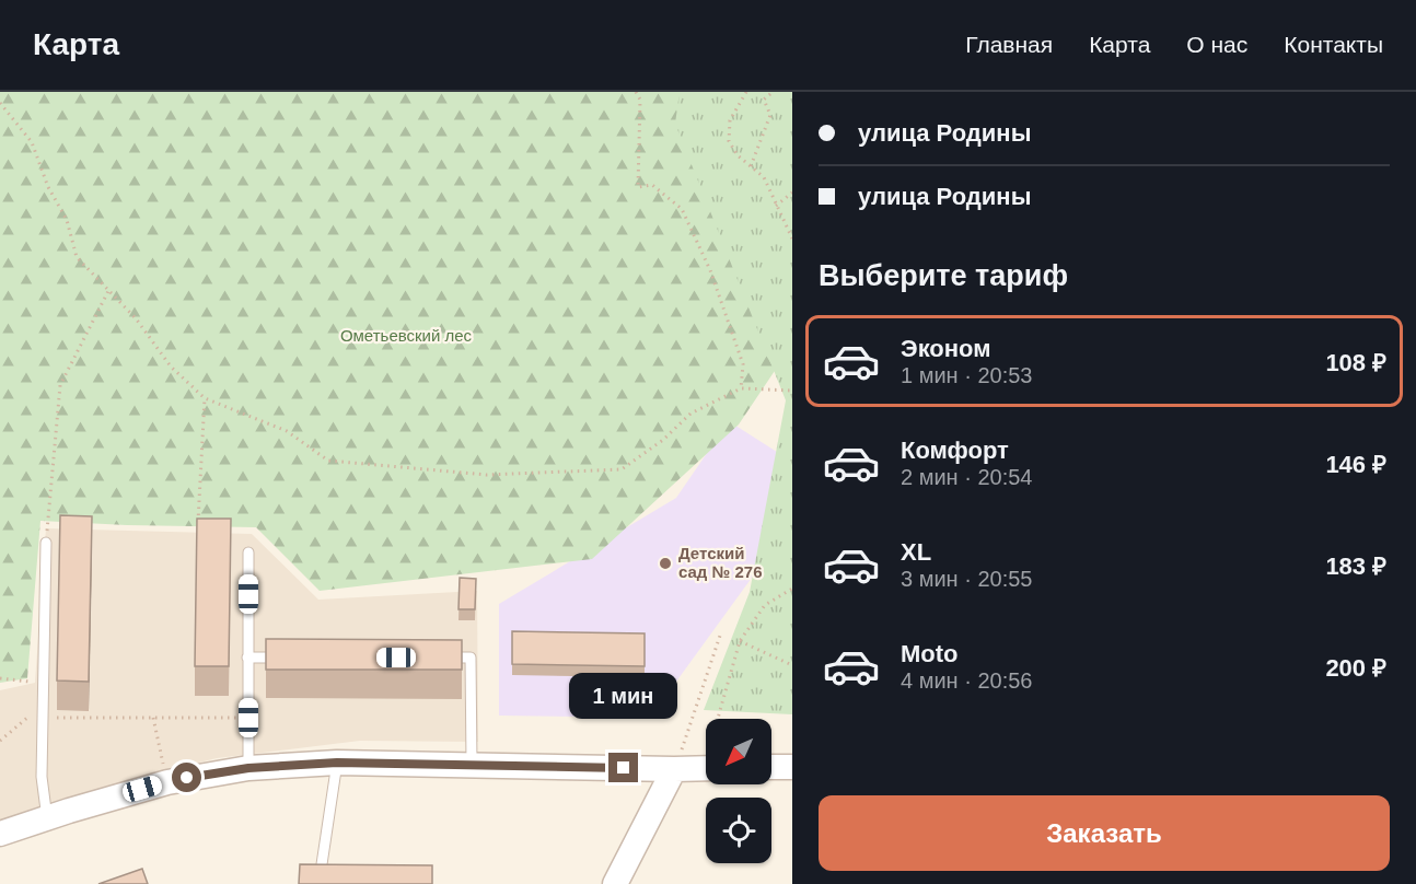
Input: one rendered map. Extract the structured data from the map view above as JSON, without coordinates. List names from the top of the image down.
{
  "parks": ["Ометьевский лес"],
  "places": ["Детский сад № 276"],
  "north": "bottom left",
  "page": {
    "header": "Карта",
    "nav": [
      "Главная",
      "Карта",
      "О нас",
      "Контакты"
    ],
    "banner": ["улица Родины", "улица Родины"],
    "heading": "Выберите тариф",
    "list": [
      {
        "name": "Эконом",
        "note": "1 мин · 20:53",
        "value": "108 ₽"
      },
      {
        "name": "Комфорт",
        "note": "2 мин · 20:54",
        "value": "146 ₽"
      },
      {
        "name": "XL",
        "note": "3 мин · 20:55",
        "value": "183 ₽"
      },
      {
        "name": "Moto",
        "note": "4 мин · 20:56",
        "value": "200 ₽"
      }
    ],
    "bubble": "1 мин",
    "buttons": "Заказать"
  }
}
